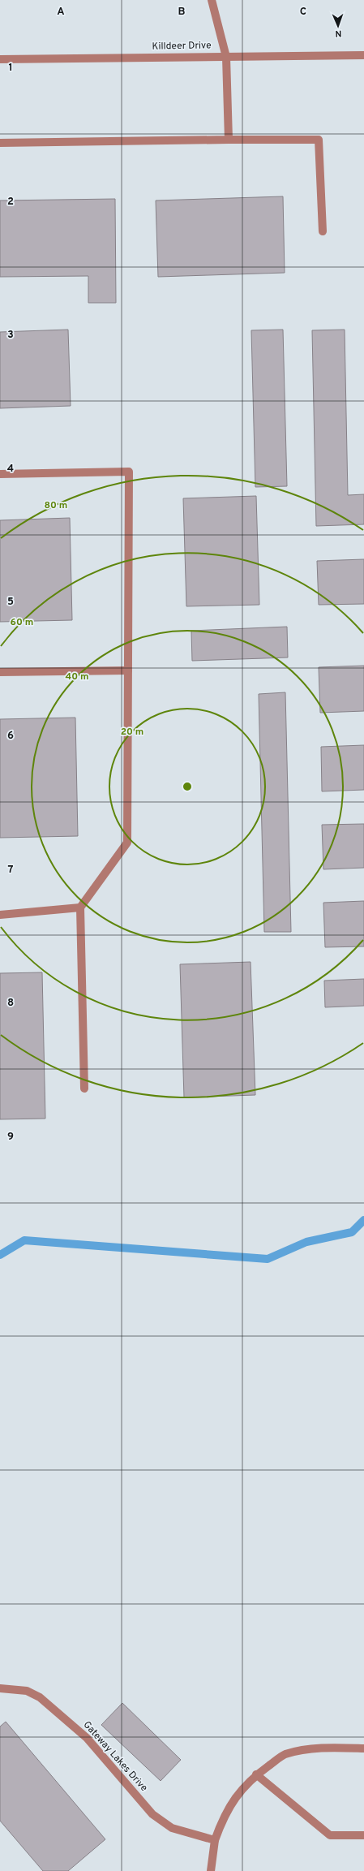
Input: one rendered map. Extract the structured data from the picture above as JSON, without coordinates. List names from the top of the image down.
{
  "streets": {
    "street": ["Killdeer Drive", "Gateway Lakes Drive"]
  },
  "north": "bottom",
  "grid": {
    "columns": ["A", "B", "C"],
    "rows": [
      "1",
      "2",
      "3",
      "4",
      "5",
      "6",
      "7",
      "8",
      "9"
    ]
  },
  "rings": [
    "80 m",
    "60 m",
    "40 m",
    "20 m"
  ]
}
